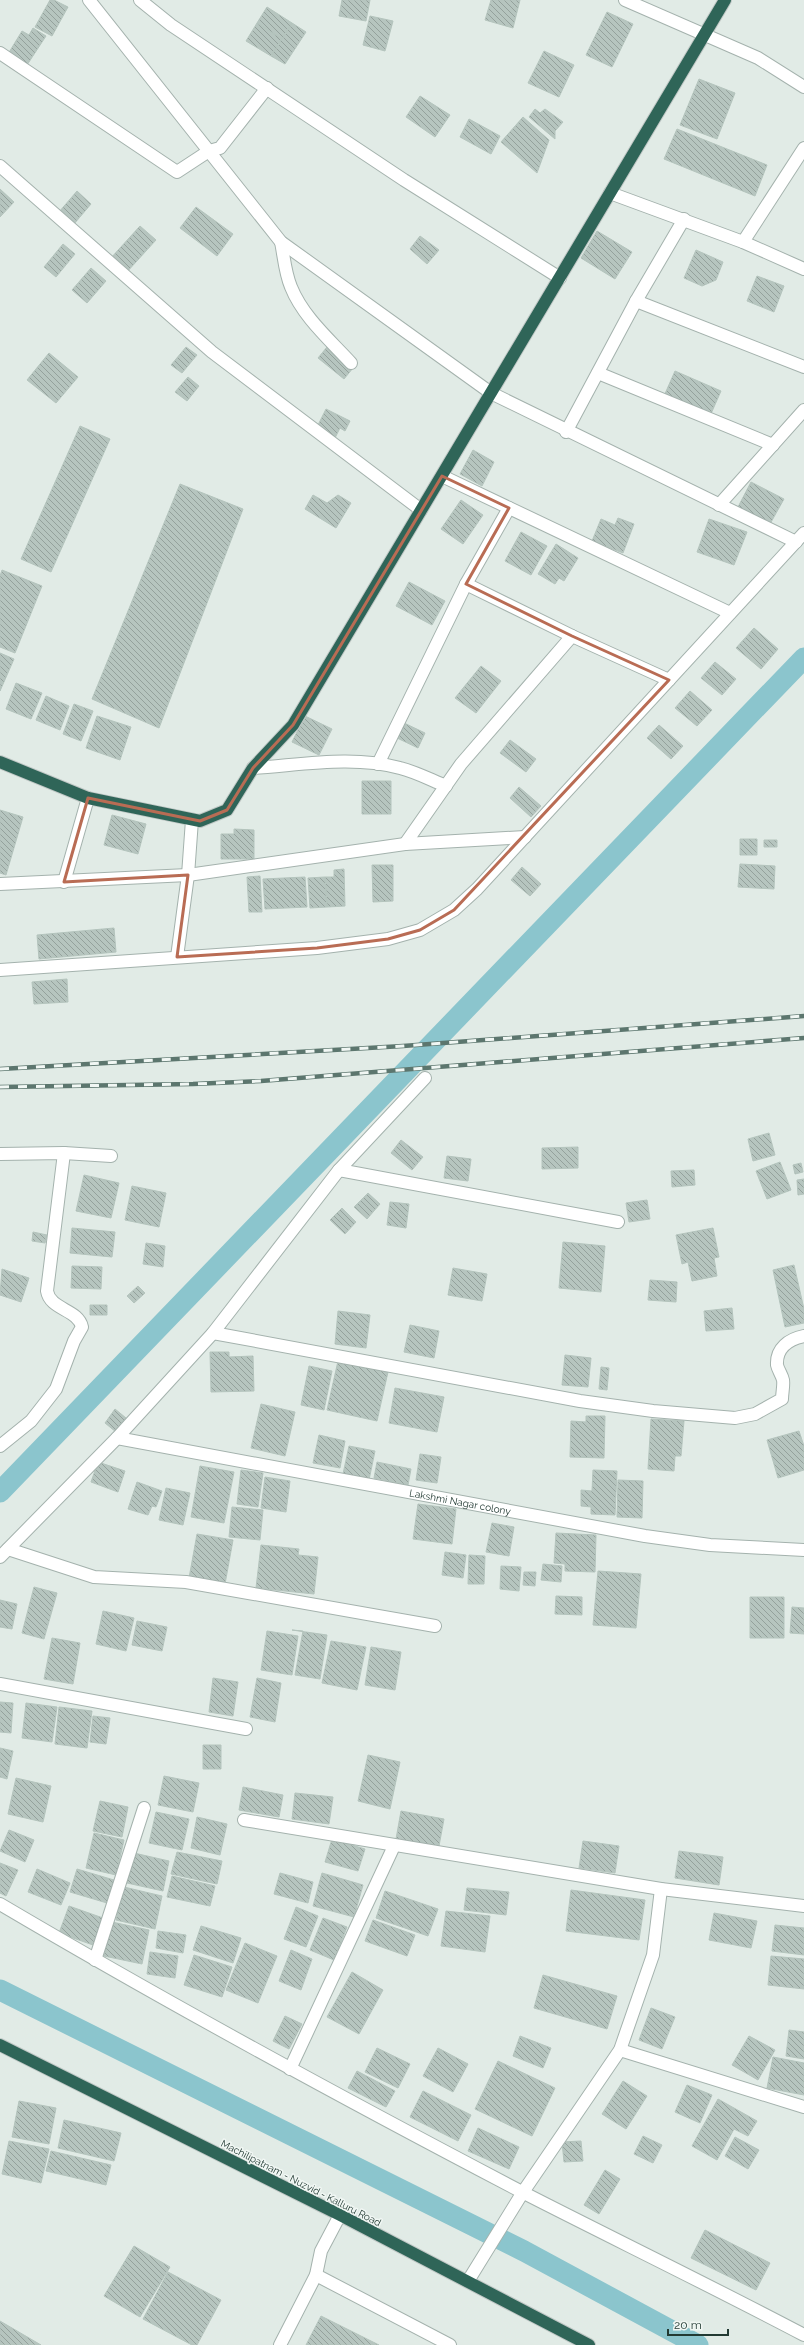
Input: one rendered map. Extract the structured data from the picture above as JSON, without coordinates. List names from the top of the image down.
{
  "streets": {
    "highway": ["Machilipatnam - Nuzvid - Kalluru Road"],
    "street": ["Lakshmi Nagar colony"]
  },
  "scale_bar": "20 m"
}
